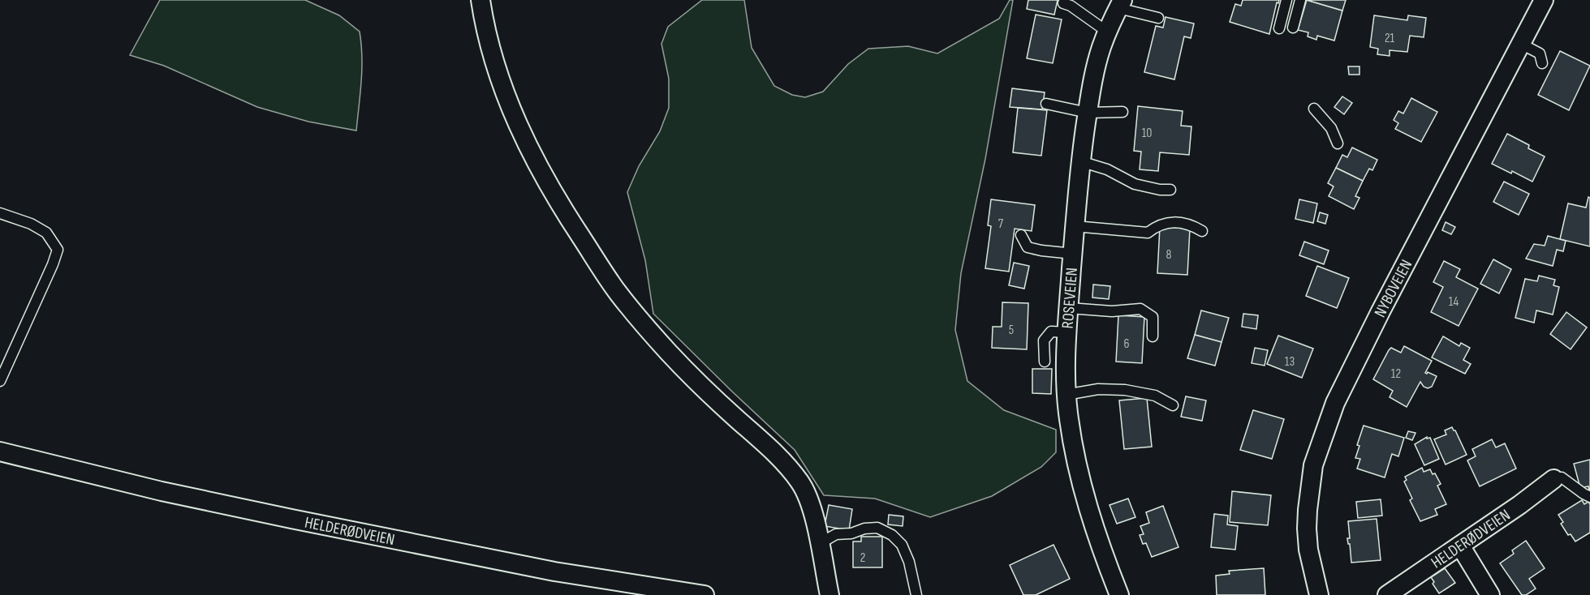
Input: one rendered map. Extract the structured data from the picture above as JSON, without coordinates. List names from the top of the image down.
{
  "streets": {
    "street": ["NYBOVEIEN", "ROSEVEIEN", "HELDERØDVEIEN"]
  },
  "house_numbers": [
    "21",
    "10",
    "7",
    "8",
    "14",
    "5",
    "6",
    "13",
    "12",
    "2"
  ]
}
